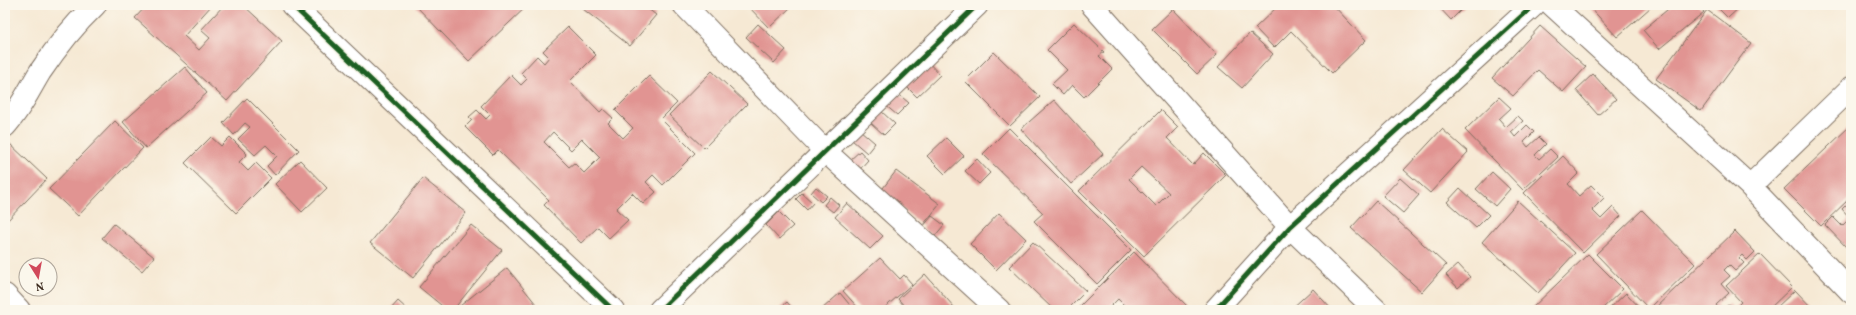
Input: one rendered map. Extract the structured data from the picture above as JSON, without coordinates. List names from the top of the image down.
{
  "north": "bottom"
}
